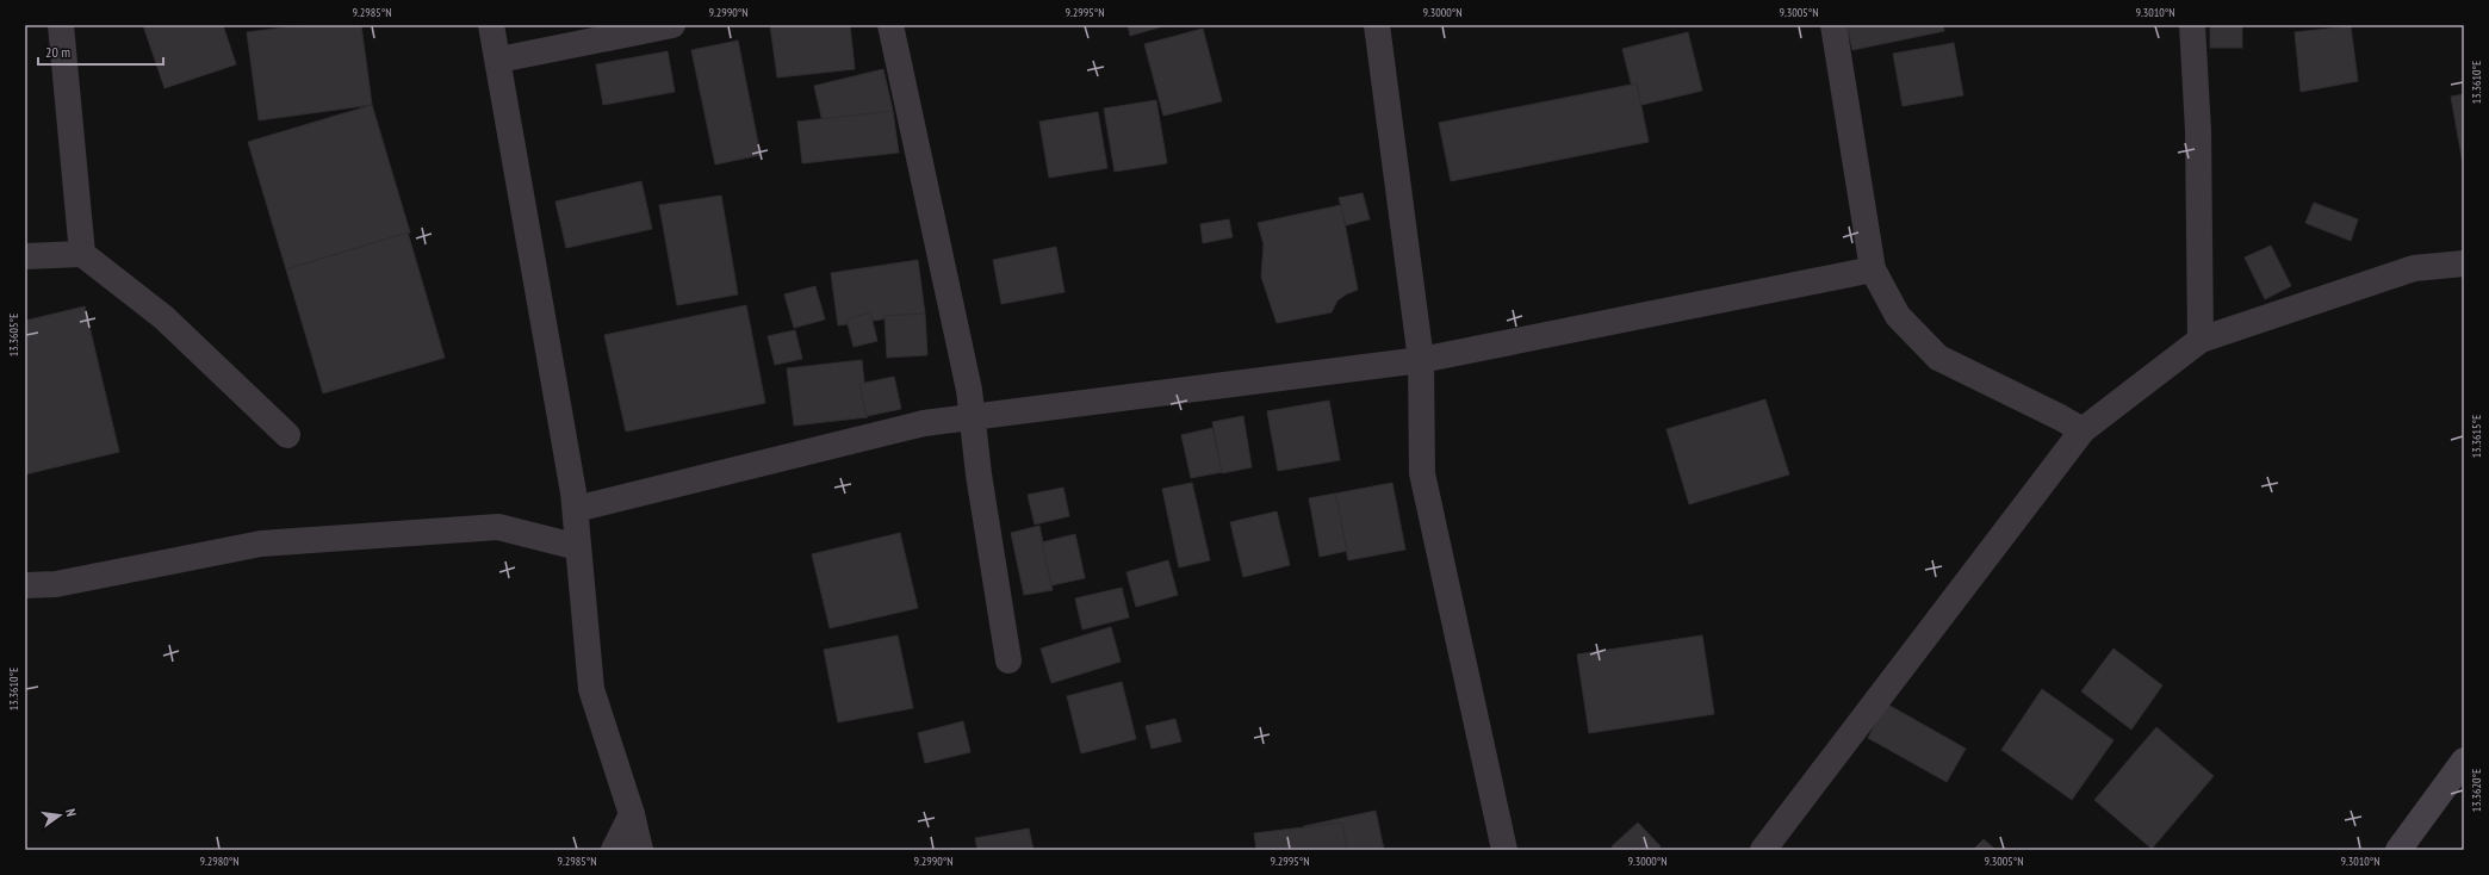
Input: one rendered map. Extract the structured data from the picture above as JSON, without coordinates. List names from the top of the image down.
{
  "scale_bar": "20 m",
  "north": "right",
  "coordinates": [
    "9.2985°N",
    "9.2990°N",
    "9.2995°N",
    "9.3000°N",
    "9.3005°N",
    "9.3010°N",
    "13.3610°E",
    "13.3605°E",
    "13.3615°E",
    "13.3620°E",
    "9.2980°N"
  ]
}
